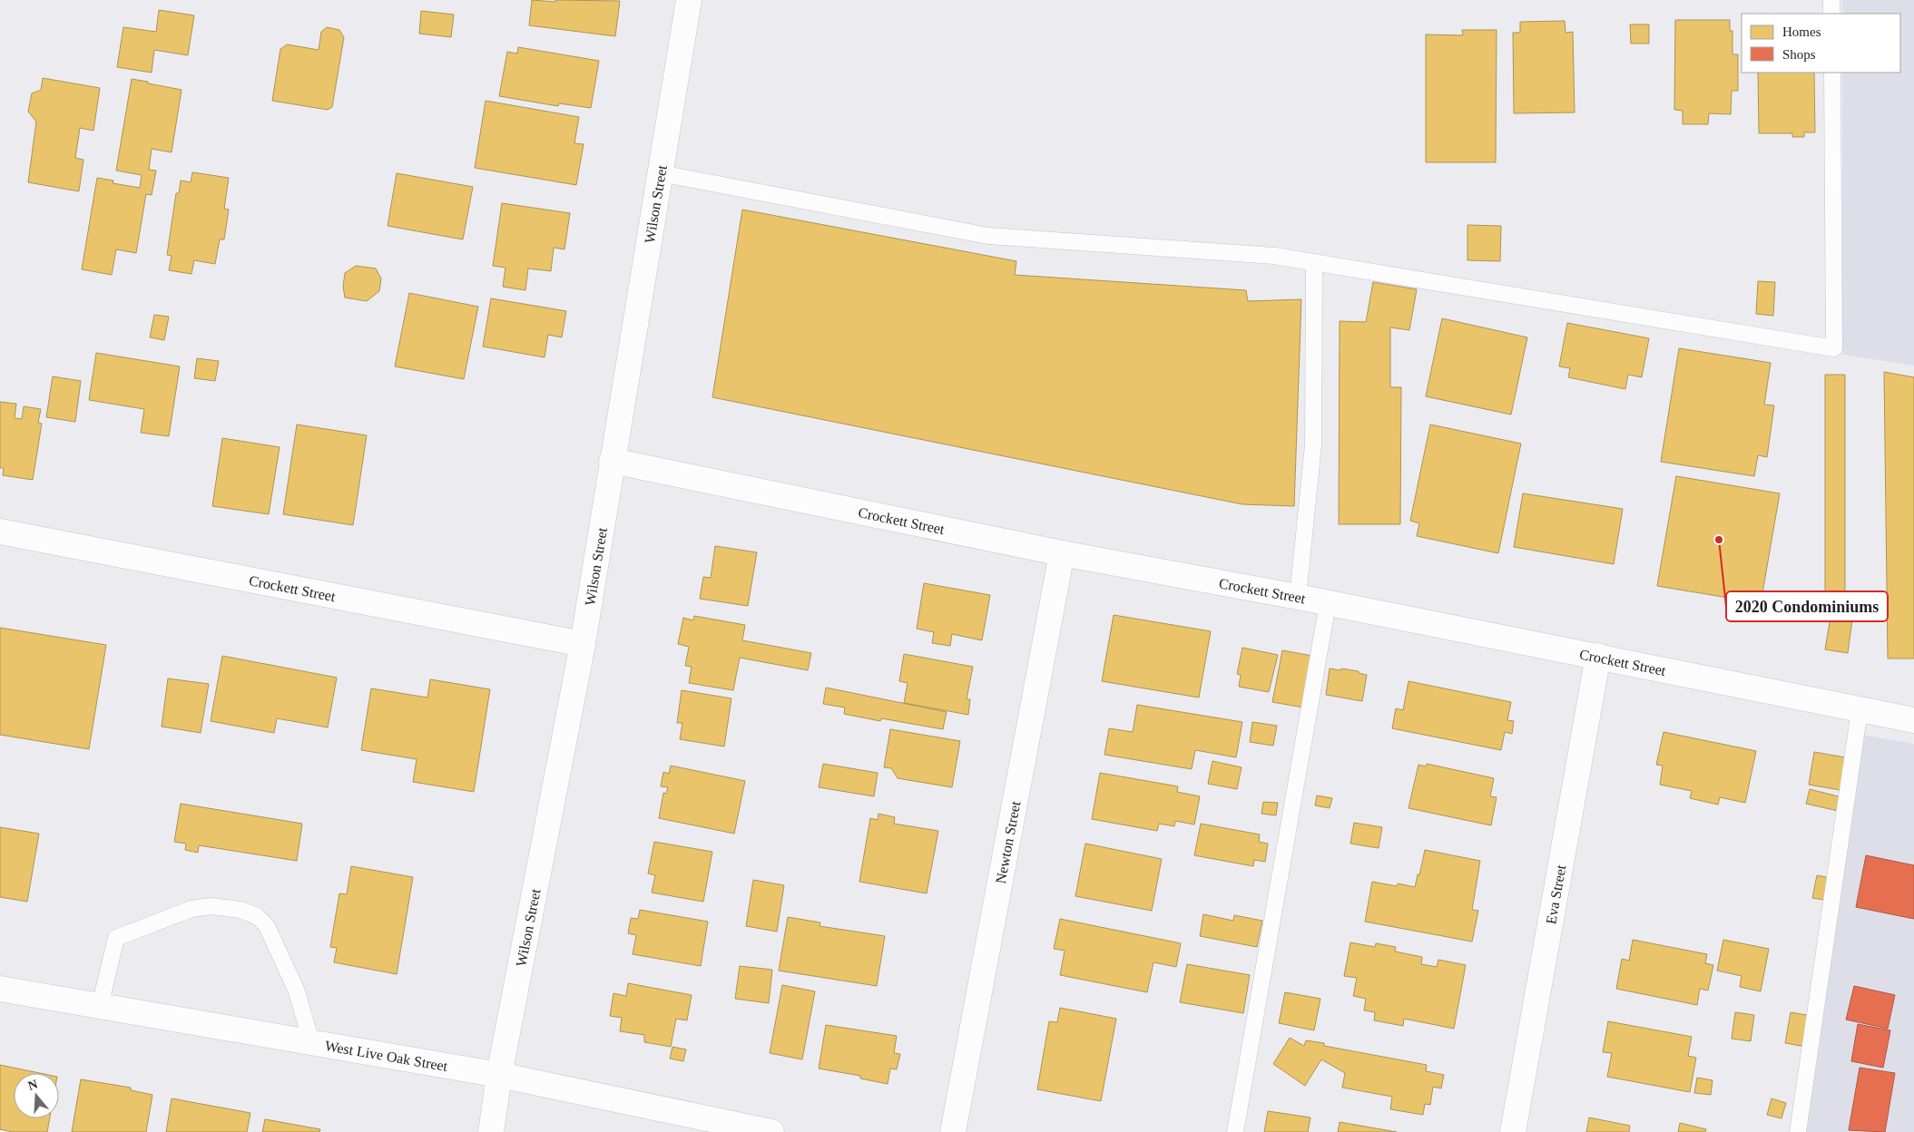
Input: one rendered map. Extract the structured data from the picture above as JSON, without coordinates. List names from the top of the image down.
{
  "streets": {
    "street": [
      "Wilson Street",
      "Crockett Street",
      "Newton Street",
      "Eva Street",
      "West Live Oak Street"
    ]
  },
  "crossings": [
    ["Wilson Street", "Crockett Street"],
    ["Wilson Street", "West Live Oak Street"],
    ["Crockett Street", "Newton Street"],
    ["Crockett Street", "Eva Street"]
  ],
  "places": ["2020 Condominiums"],
  "legend": ["Homes", "Shops"],
  "north": "top"
}
